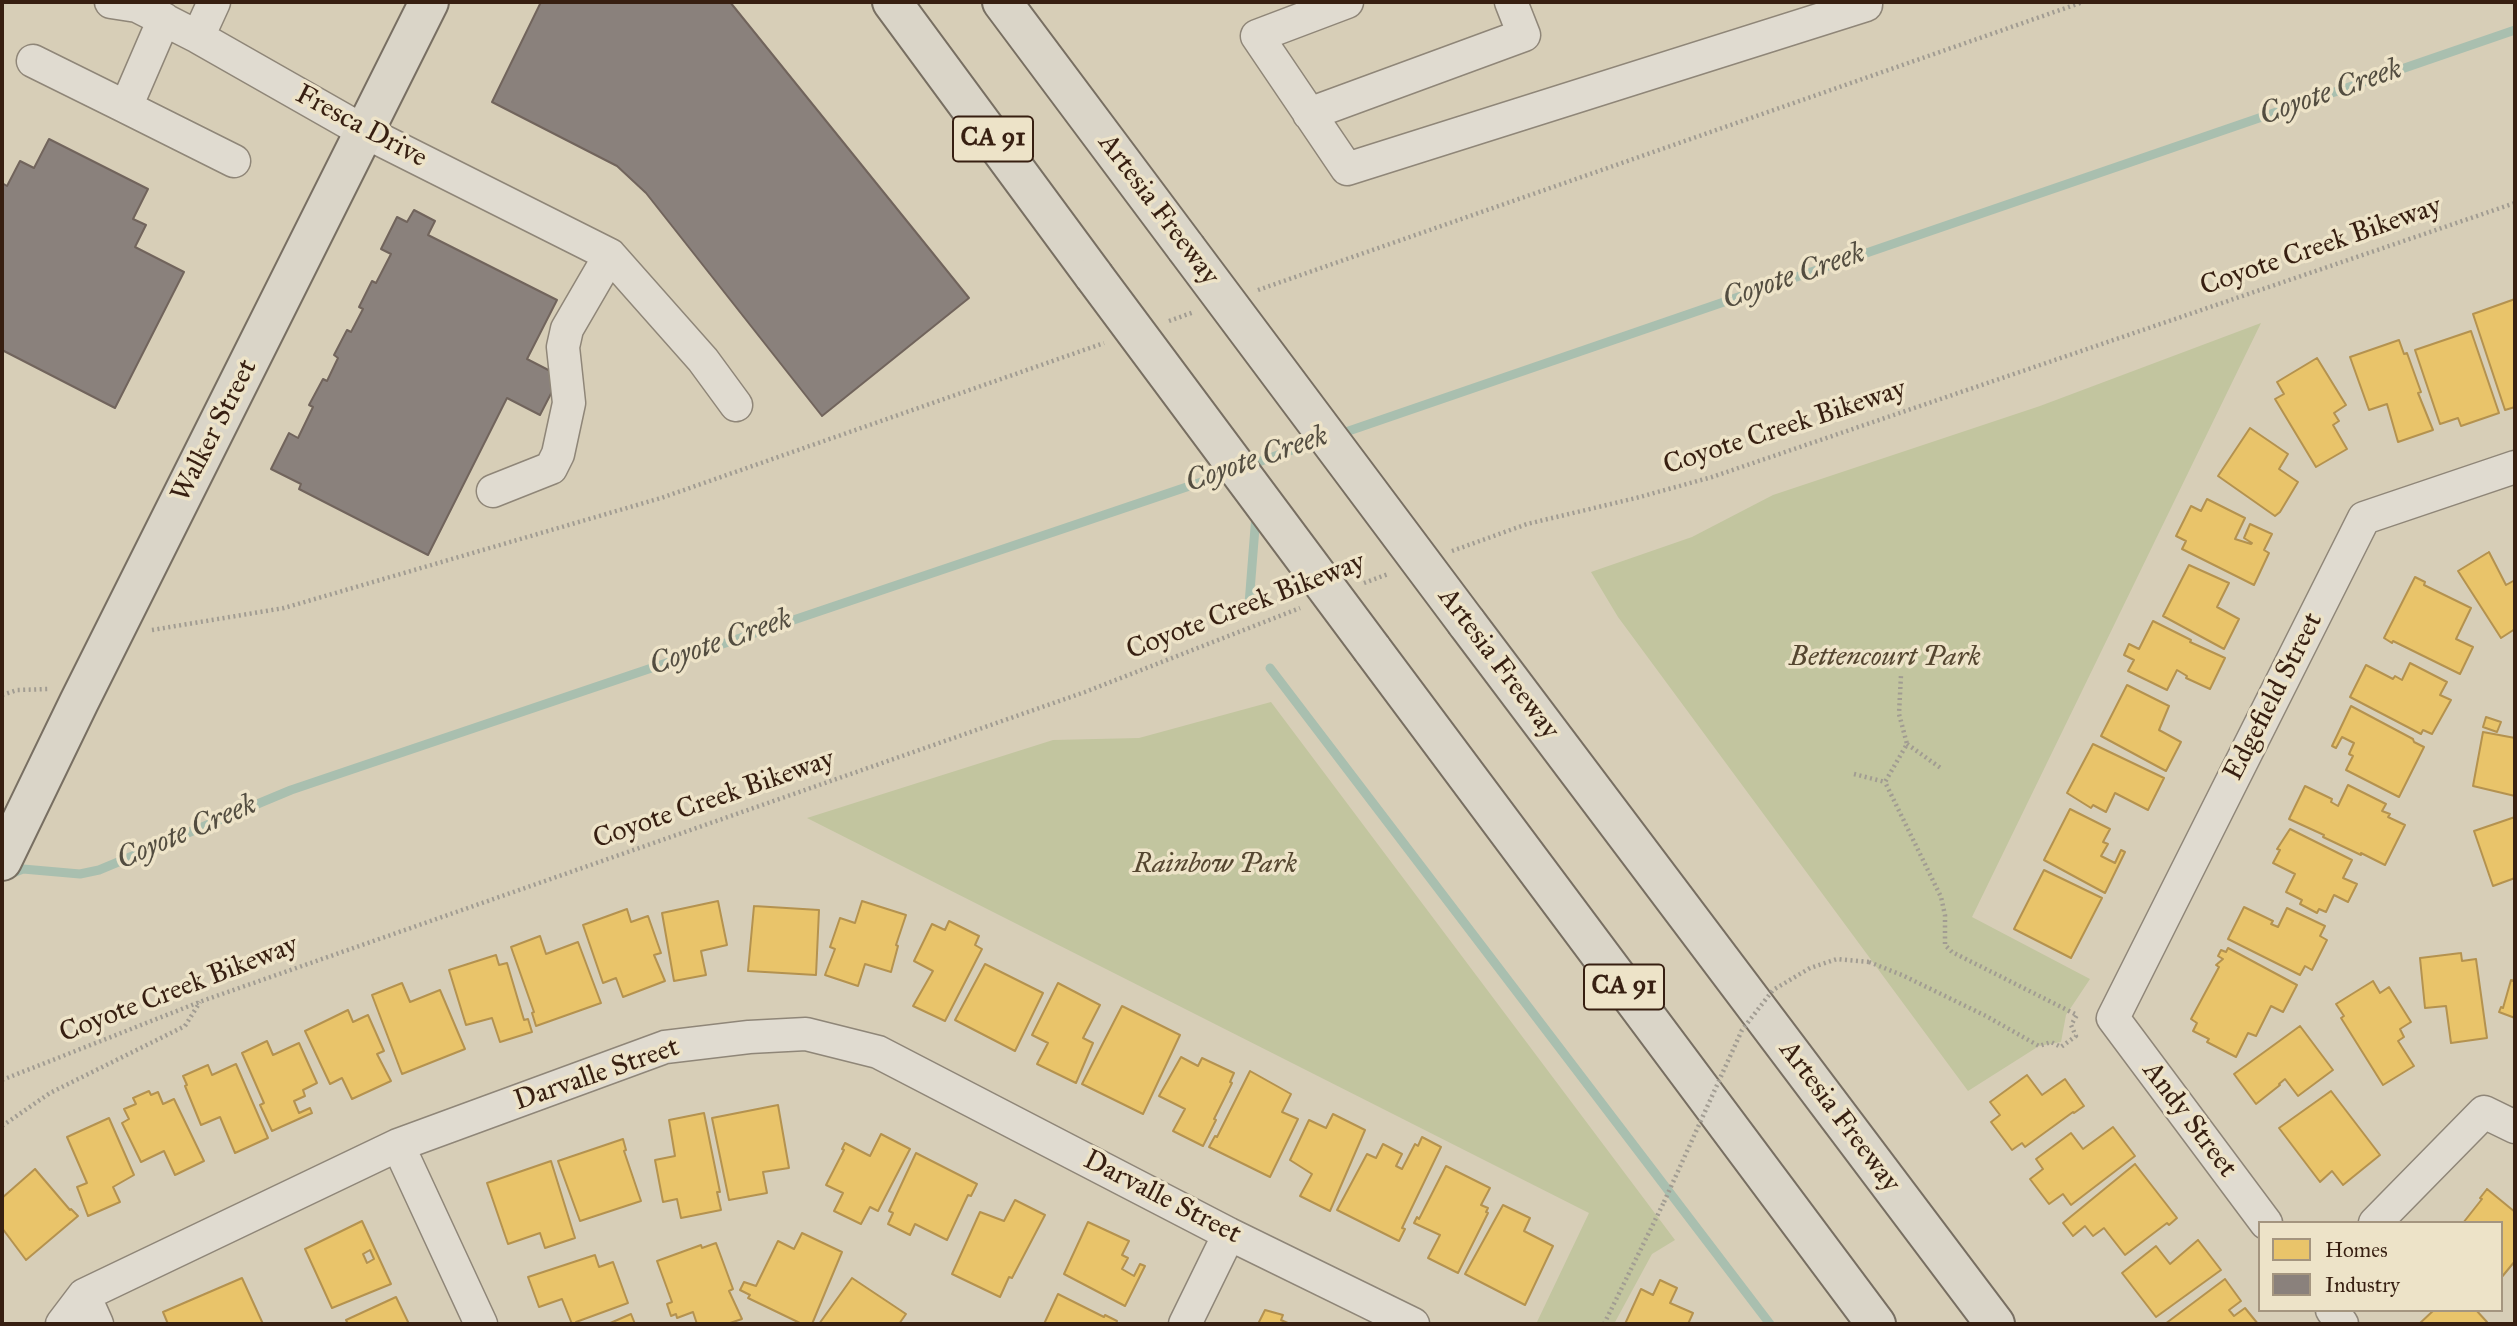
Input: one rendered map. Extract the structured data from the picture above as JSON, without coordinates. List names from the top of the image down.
{
  "streets": {
    "main road": ["CA 91", "Artesia Freeway", "Walker Street"],
    "street": [
      "Fresca Drive",
      "Edgefield Street",
      "Darvalle Street",
      "Andy Street"
    ],
    "path": ["Coyote Creek Bikeway"]
  },
  "crossings": [
    ["Fresca Drive", "Walker Street"],
    ["Edgefield Street", "Andy Street"]
  ],
  "water": ["Coyote Creek"],
  "parks": ["Bettencourt Park", "Rainbow Park"],
  "legend": ["Homes", "Industry"]
}
